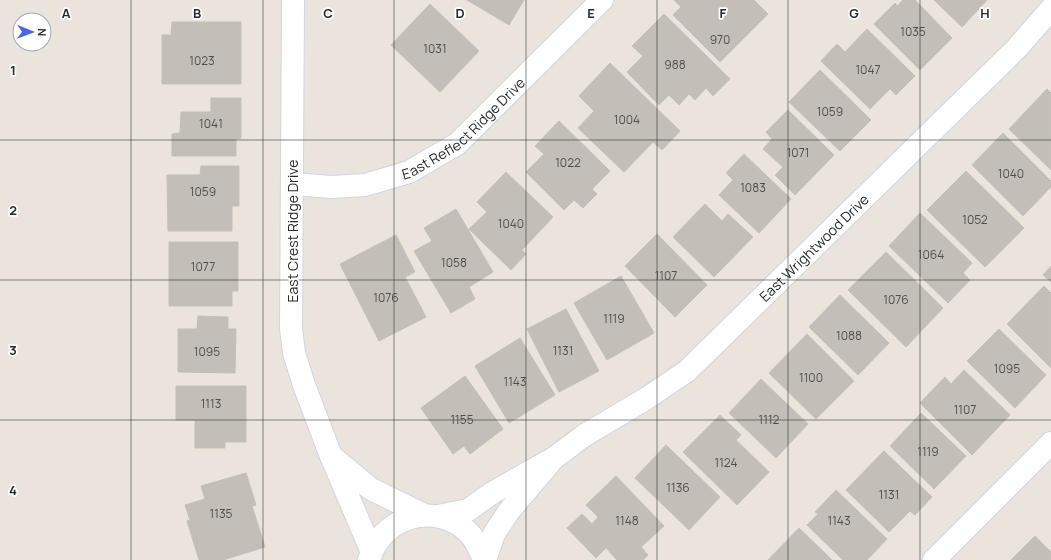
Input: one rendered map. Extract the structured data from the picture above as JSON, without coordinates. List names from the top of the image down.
{
  "streets": {
    "street": ["East Reflect Ridge Drive", "East Crest Ridge Drive", "East Wrightwood Drive"]
  },
  "crossings": [
    ["East Reflect Ridge Drive", "East Crest Ridge Drive"],
    ["East Crest Ridge Drive", "East Wrightwood Drive"]
  ],
  "house_numbers": [
    "1035",
    "970",
    "1031",
    "1023",
    "988",
    "1047",
    "1059",
    "1004",
    "1041",
    "1071",
    "1022",
    "1040",
    "1083",
    "1059",
    "1052",
    "1040",
    "1064",
    "1058",
    "1077",
    "1107",
    "1076",
    "1076",
    "1119",
    "1088",
    "1131",
    "1095",
    "1095",
    "1100",
    "1143",
    "1113",
    "1107",
    "1155",
    "1112",
    "1119",
    "1124",
    "1136",
    "1131",
    "1135",
    "1148",
    "1143"
  ],
  "north": "right",
  "grid": {
    "columns": [
      "A",
      "B",
      "C",
      "D",
      "E",
      "F",
      "G",
      "H"
    ],
    "rows": [
      "1",
      "2",
      "3",
      "4"
    ]
  }
}
